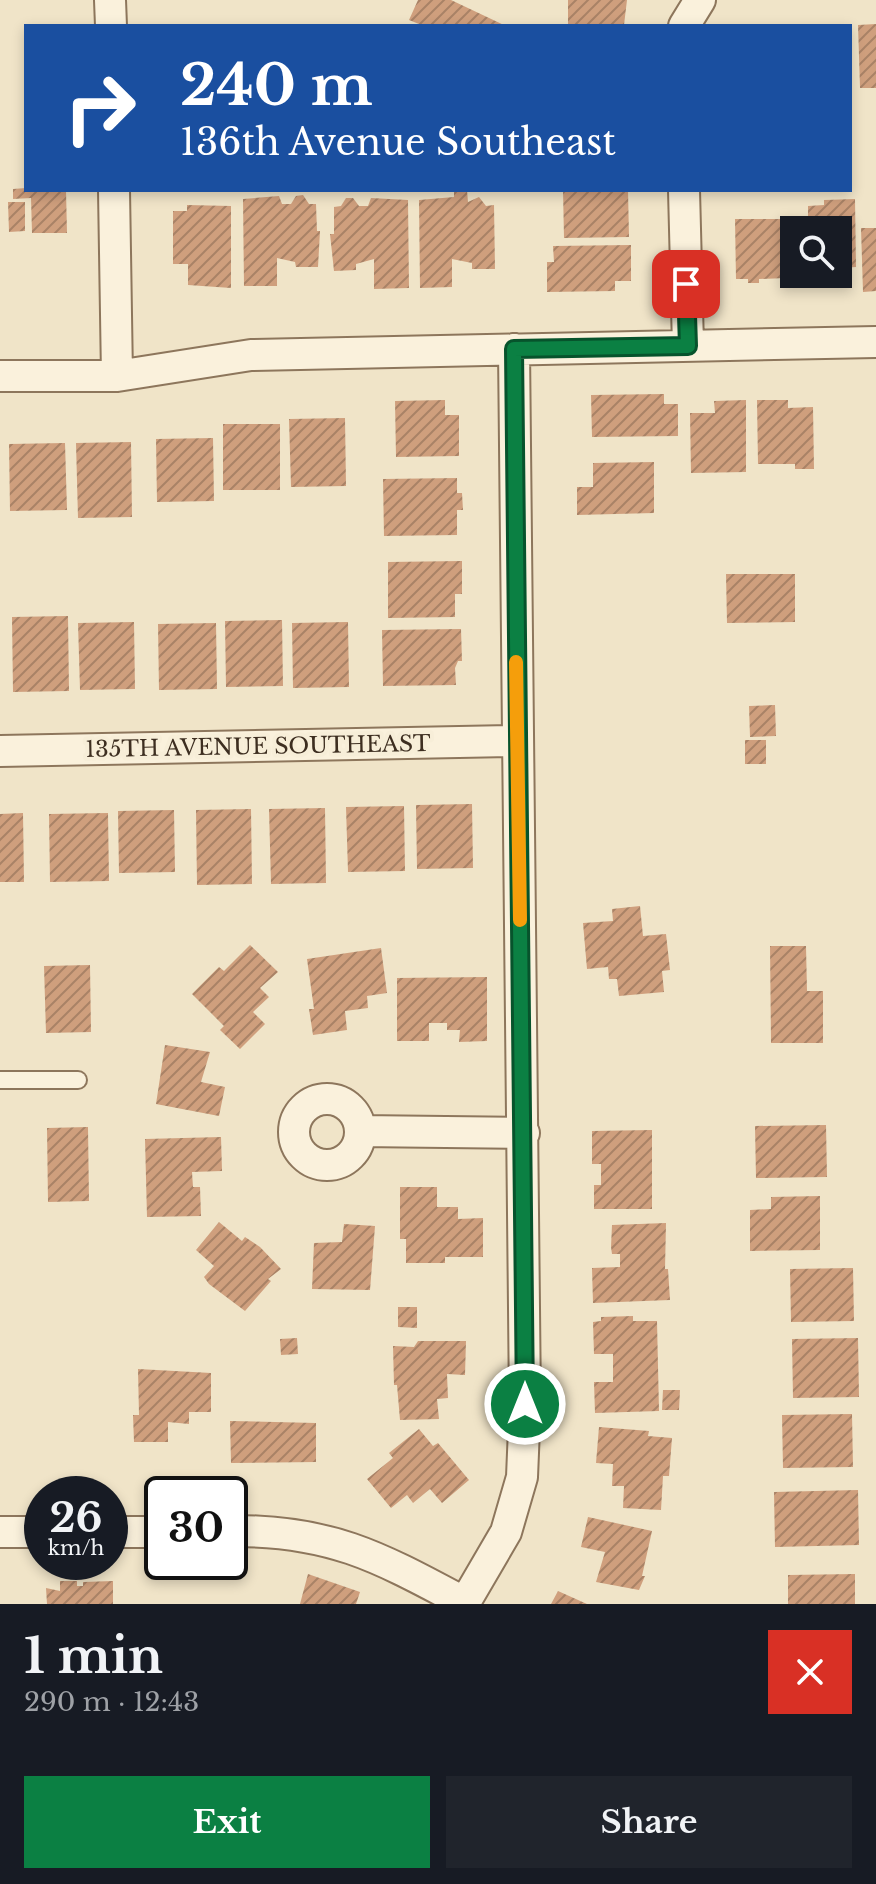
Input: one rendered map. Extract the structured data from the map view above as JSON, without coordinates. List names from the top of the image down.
{
  "streets": {
    "street": ["135TH AVENUE SOUTHEAST"]
  },
  "page": {
    "turn": ["240 m", "136th Avenue Southeast"],
    "speed": "26 km/h",
    "limit": "30",
    "heading": ["1 min", "290 m · 12:43"],
    "buttons": ["Exit", "Share"]
  }
}
